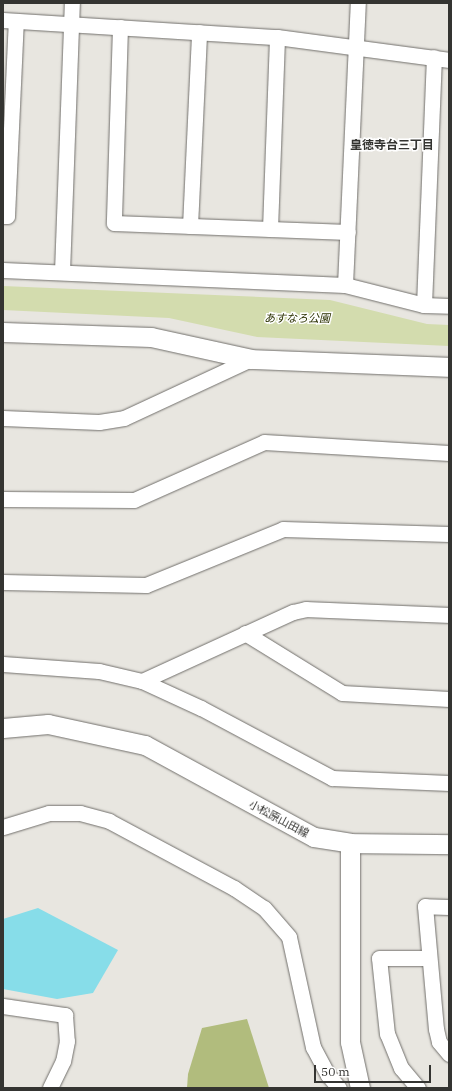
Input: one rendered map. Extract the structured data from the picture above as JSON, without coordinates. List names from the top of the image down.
{
  "streets": {
    "street": ["小松原山田線"]
  },
  "districts": ["皇徳寺台三丁目"],
  "parks": ["あすなろ公園"],
  "scale_bar": "50 m"
}
